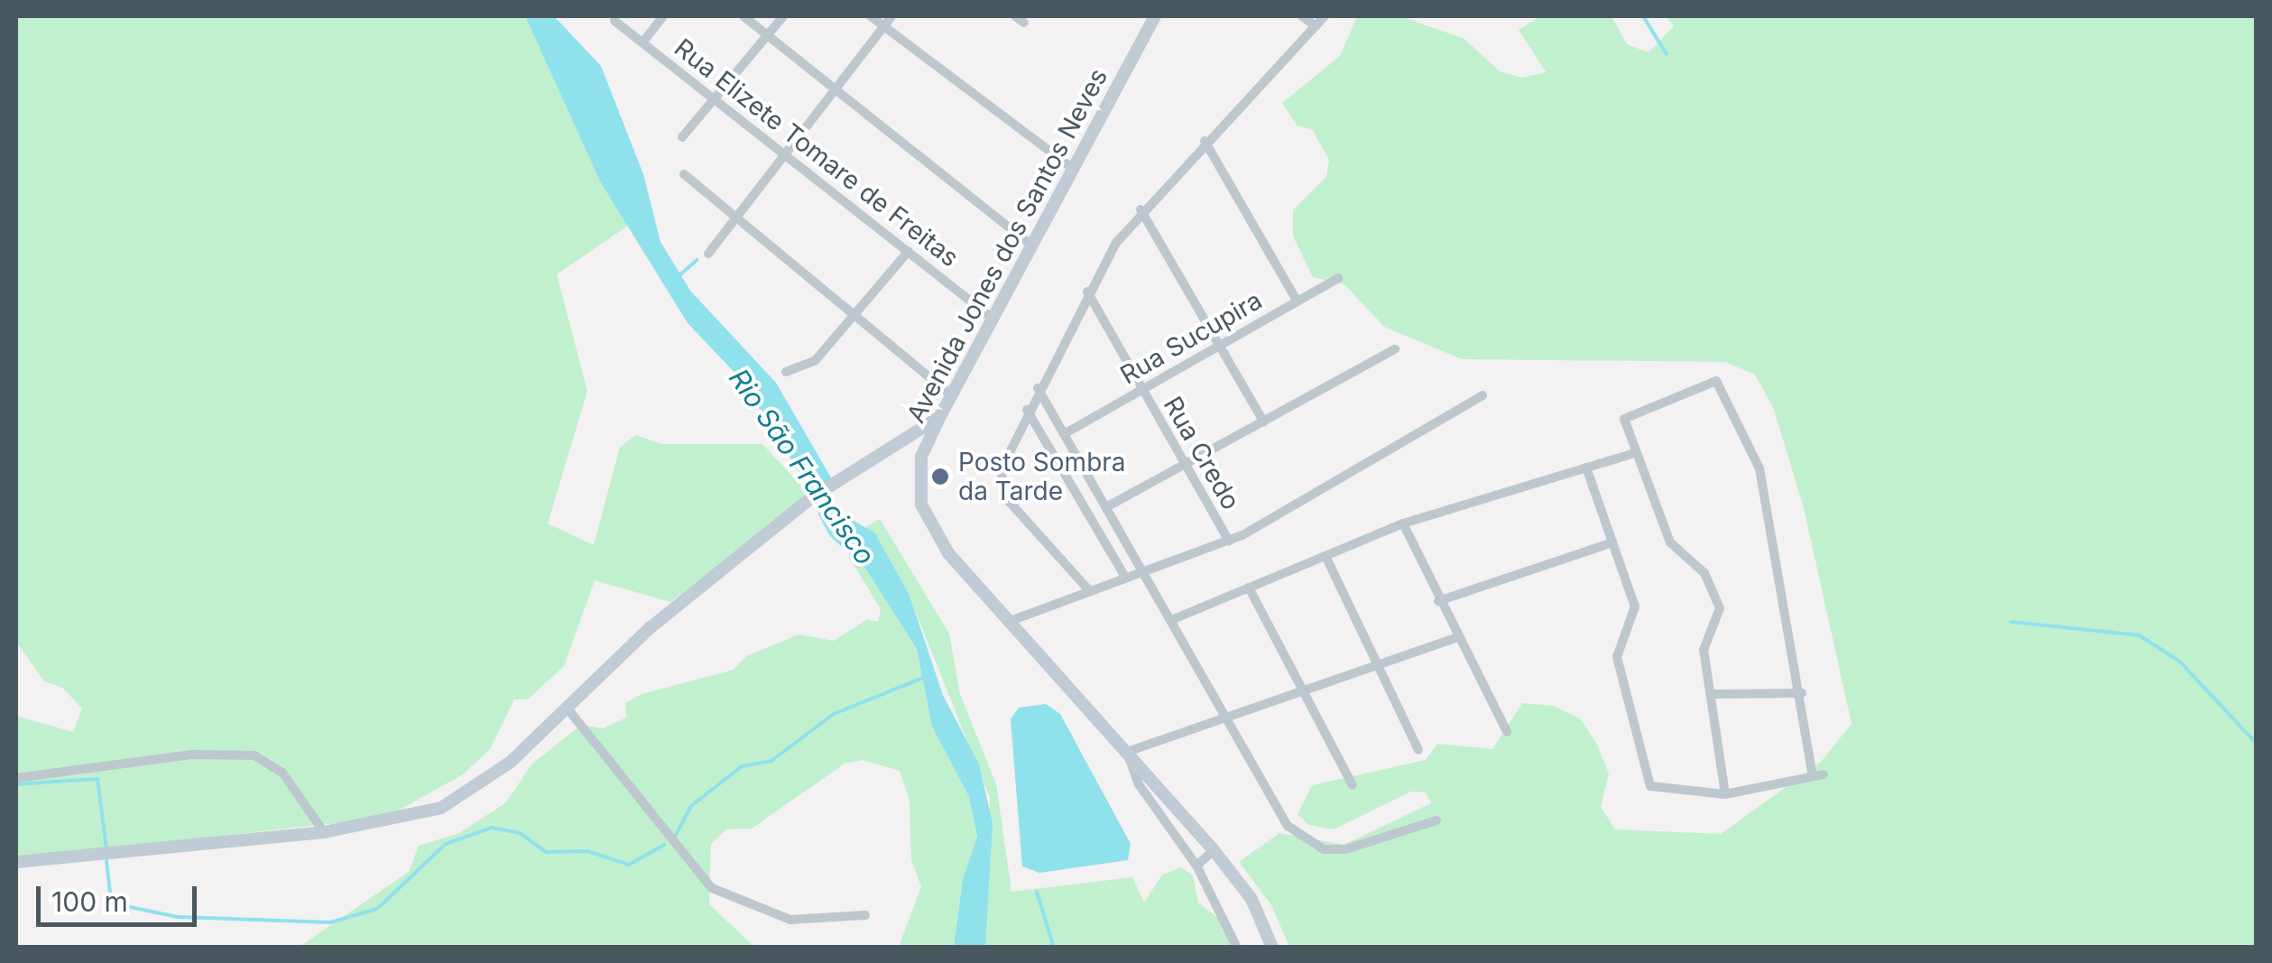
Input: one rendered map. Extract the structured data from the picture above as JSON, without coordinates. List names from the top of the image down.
{
  "streets": {
    "main road": ["Avenida Jones dos Santos Neves"],
    "street": ["Rua Elizete Tomare de Freitas", "Rua Sucupira", "Rua Credo"]
  },
  "crossings": [
    ["Rua Elizete Tomare de Freitas", "Avenida Jones dos Santos Neves"],
    ["Rua Sucupira", "Rua Credo"]
  ],
  "water": ["Rio São Francisco"],
  "places": ["Posto Sombra da Tarde"],
  "scale_bar": "100 m"
}
